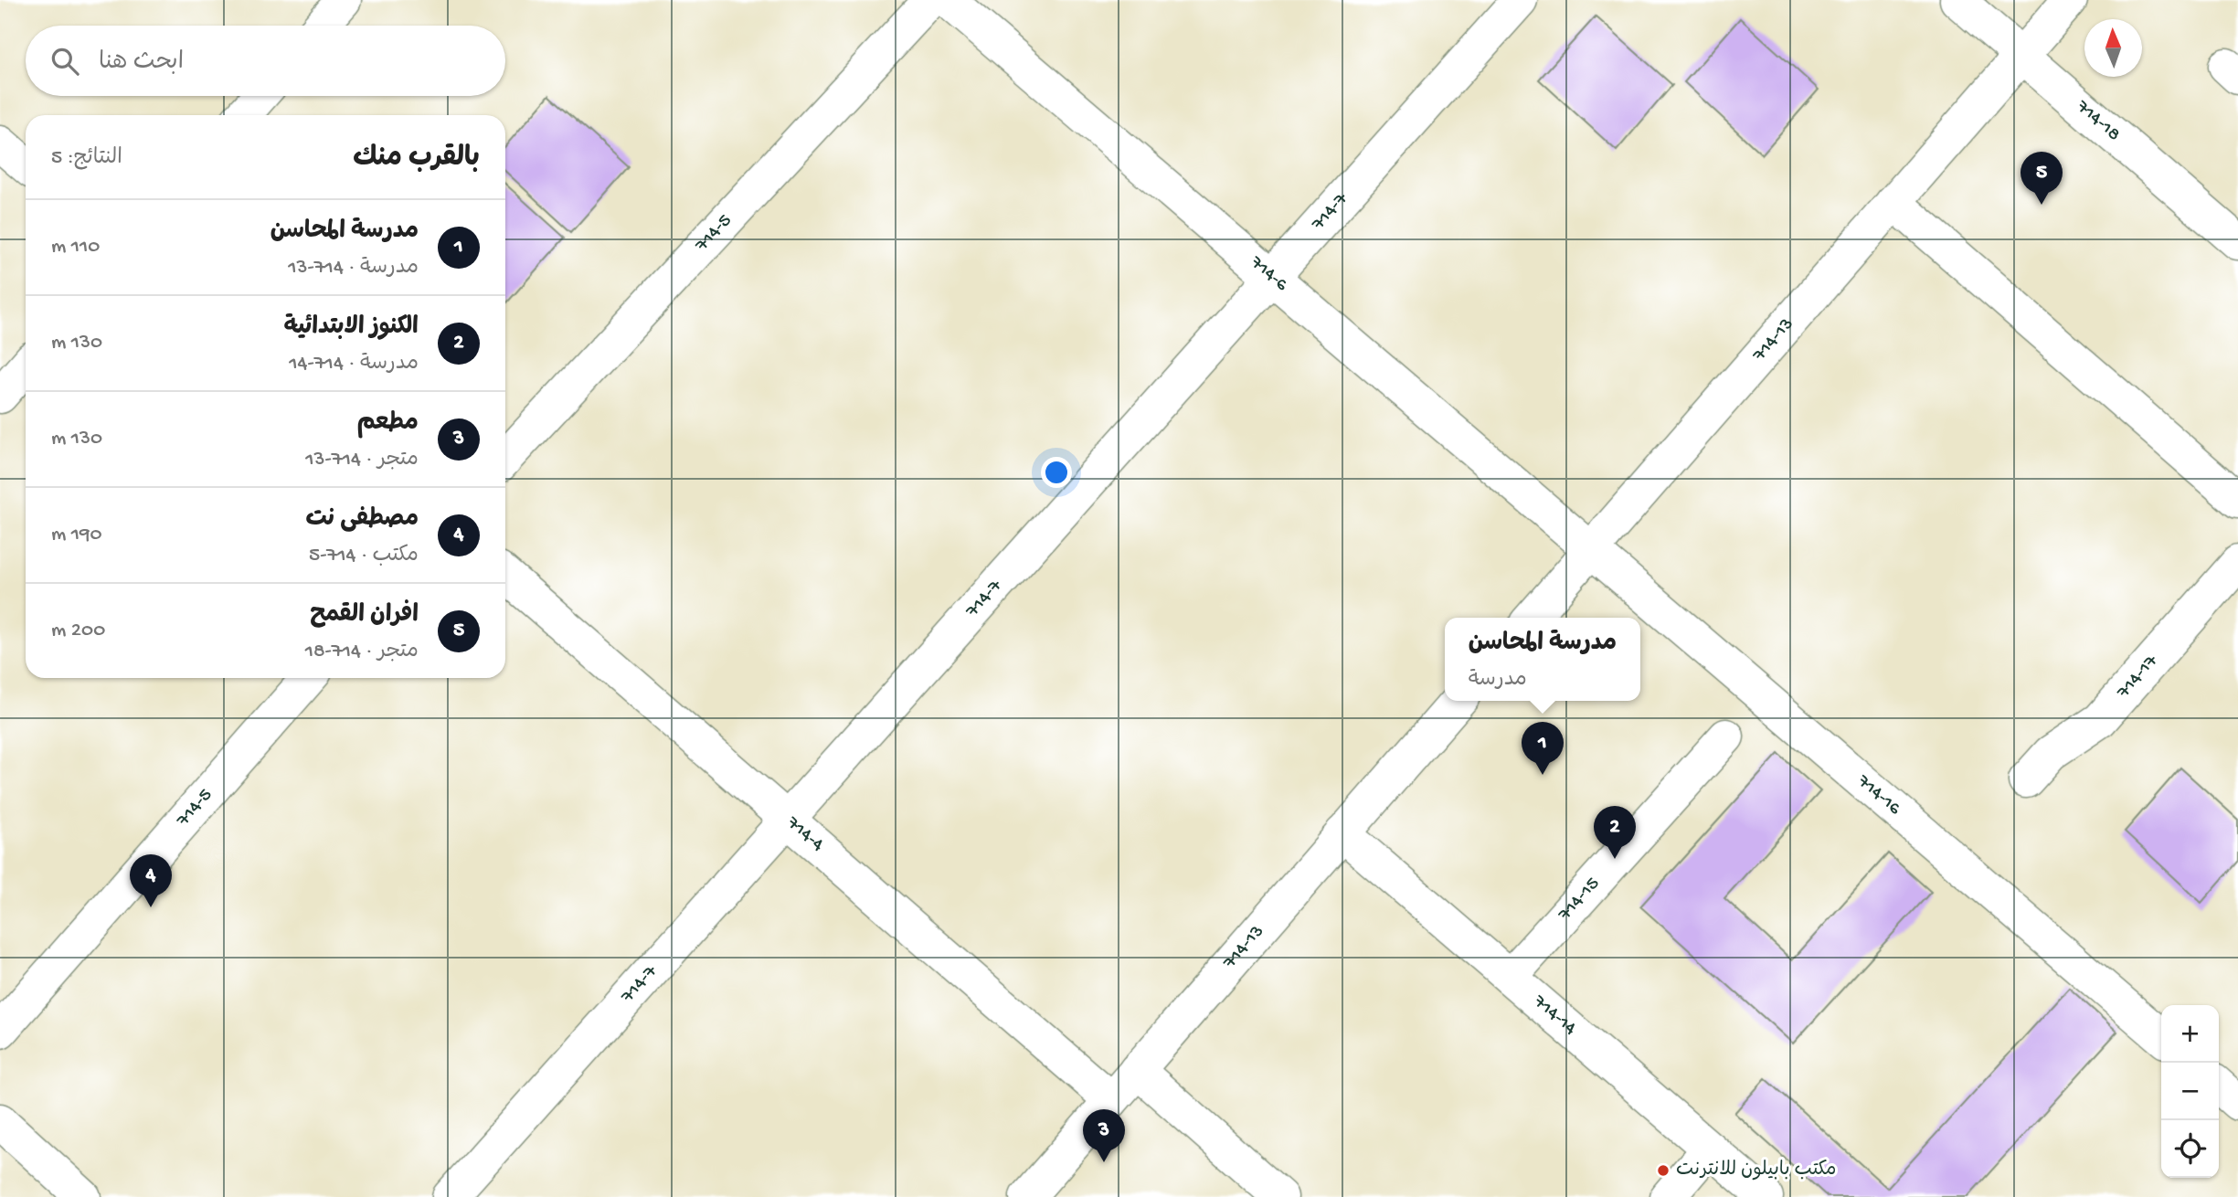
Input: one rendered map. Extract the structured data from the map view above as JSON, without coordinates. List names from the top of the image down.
{
  "streets": {
    "street": [
      "714-18",
      "714-7",
      "714-5",
      "714-6",
      "714-13",
      "714-17",
      "714-16",
      "714-4",
      "714-15",
      "714-14"
    ]
  },
  "crossings": [
    ["714-18", "714-13"],
    ["714-7", "714-6"],
    ["714-7", "714-4"],
    ["714-6", "714-13"],
    ["714-6", "714-16"],
    ["714-13", "714-16"],
    ["714-13", "714-4"],
    ["714-13", "714-14"],
    ["714-15", "714-14"]
  ],
  "places": ["مكتب بابيلون للانترنت"],
  "north": "top",
  "page": {
    "search": "ابحث هنا",
    "heading": ["بالقرب منك", "النتائج: 5"],
    "pins": [
      "5",
      "1",
      "2",
      "4",
      "3"
    ],
    "list": [
      {
        "mark": "1",
        "name": "مدرسة المحاسن",
        "note": "مدرسة · 714-13",
        "value": "110 m"
      },
      {
        "mark": "2",
        "name": "الكنوز الابتدائية",
        "note": "مدرسة · 714-14",
        "value": "130 m"
      },
      {
        "mark": "3",
        "name": "مطعم",
        "note": "متجر · 714-13",
        "value": "130 m"
      },
      {
        "mark": "4",
        "name": "مصطفى نت",
        "note": "مكتب · 714-5",
        "value": "190 m"
      },
      {
        "mark": "5",
        "name": "افران القمح",
        "note": "متجر · 714-18",
        "value": "200 m"
      }
    ],
    "popup": ["مدرسة المحاسن", "مدرسة"],
    "map_buttons": ["+", "−"]
  }
}
